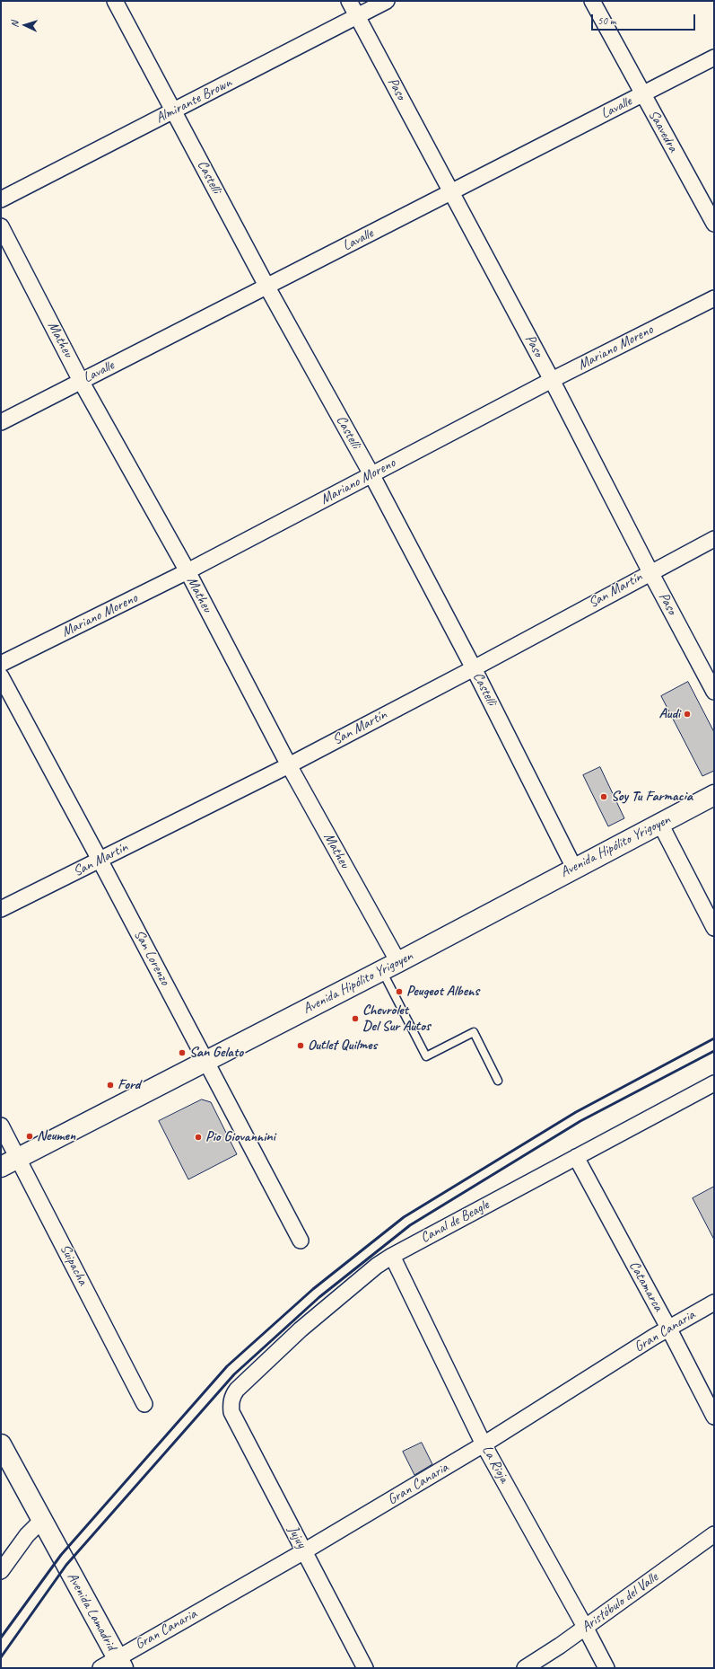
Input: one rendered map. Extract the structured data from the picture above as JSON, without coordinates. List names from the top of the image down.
{
  "streets": {
    "main road": ["Avenida Hipólito Yrigoyen", "Avenida Lamadrid"],
    "street": [
      "Paso",
      "Almirante Brown",
      "Lavalle",
      "Saavedra",
      "Castelli",
      "Matheu",
      "Mariano Moreno",
      "San Martín",
      "San Lorenzo",
      "Canal de Beagle",
      "Suipacha",
      "Catamarca",
      "Gran Canaria",
      "La Rioja",
      "Jujuy",
      "Aristóbulo del Valle"
    ]
  },
  "crossings": [
    ["Paso", "Almirante Brown"],
    ["Paso", "Lavalle"],
    ["Paso", "Mariano Moreno"],
    ["Paso", "San Martín"],
    ["Almirante Brown", "Castelli"],
    ["Lavalle", "Saavedra"],
    ["Lavalle", "Castelli"],
    ["Lavalle", "Matheu"],
    ["Castelli", "Mariano Moreno"],
    ["Castelli", "San Martín"],
    ["Castelli", "Avenida Hipólito Yrigoyen"],
    ["Matheu", "Mariano Moreno"],
    ["Matheu", "San Martín"],
    ["Matheu", "Avenida Hipólito Yrigoyen"],
    ["San Martín", "San Lorenzo"],
    ["Avenida Hipólito Yrigoyen", "San Lorenzo"],
    ["Avenida Hipólito Yrigoyen", "Suipacha"],
    ["Canal de Beagle", "Catamarca"],
    ["Canal de Beagle", "La Rioja"],
    ["Canal de Beagle", "Jujuy"],
    ["Catamarca", "Gran Canaria"],
    ["Gran Canaria", "La Rioja"],
    ["Gran Canaria", "Jujuy"],
    ["Gran Canaria", "Avenida Lamadrid"],
    ["La Rioja", "Aristóbulo del Valle"]
  ],
  "places": [
    "Audi",
    "Soy Tu Farmacia",
    "Peugeot Albens",
    "Chevrolet Del Sur Autos",
    "Outlet Quilmes",
    "San Gelato",
    "Ford",
    "Neumen",
    "Pio Giovannini"
  ],
  "scale_bar": "50 m",
  "north": "left"
}
